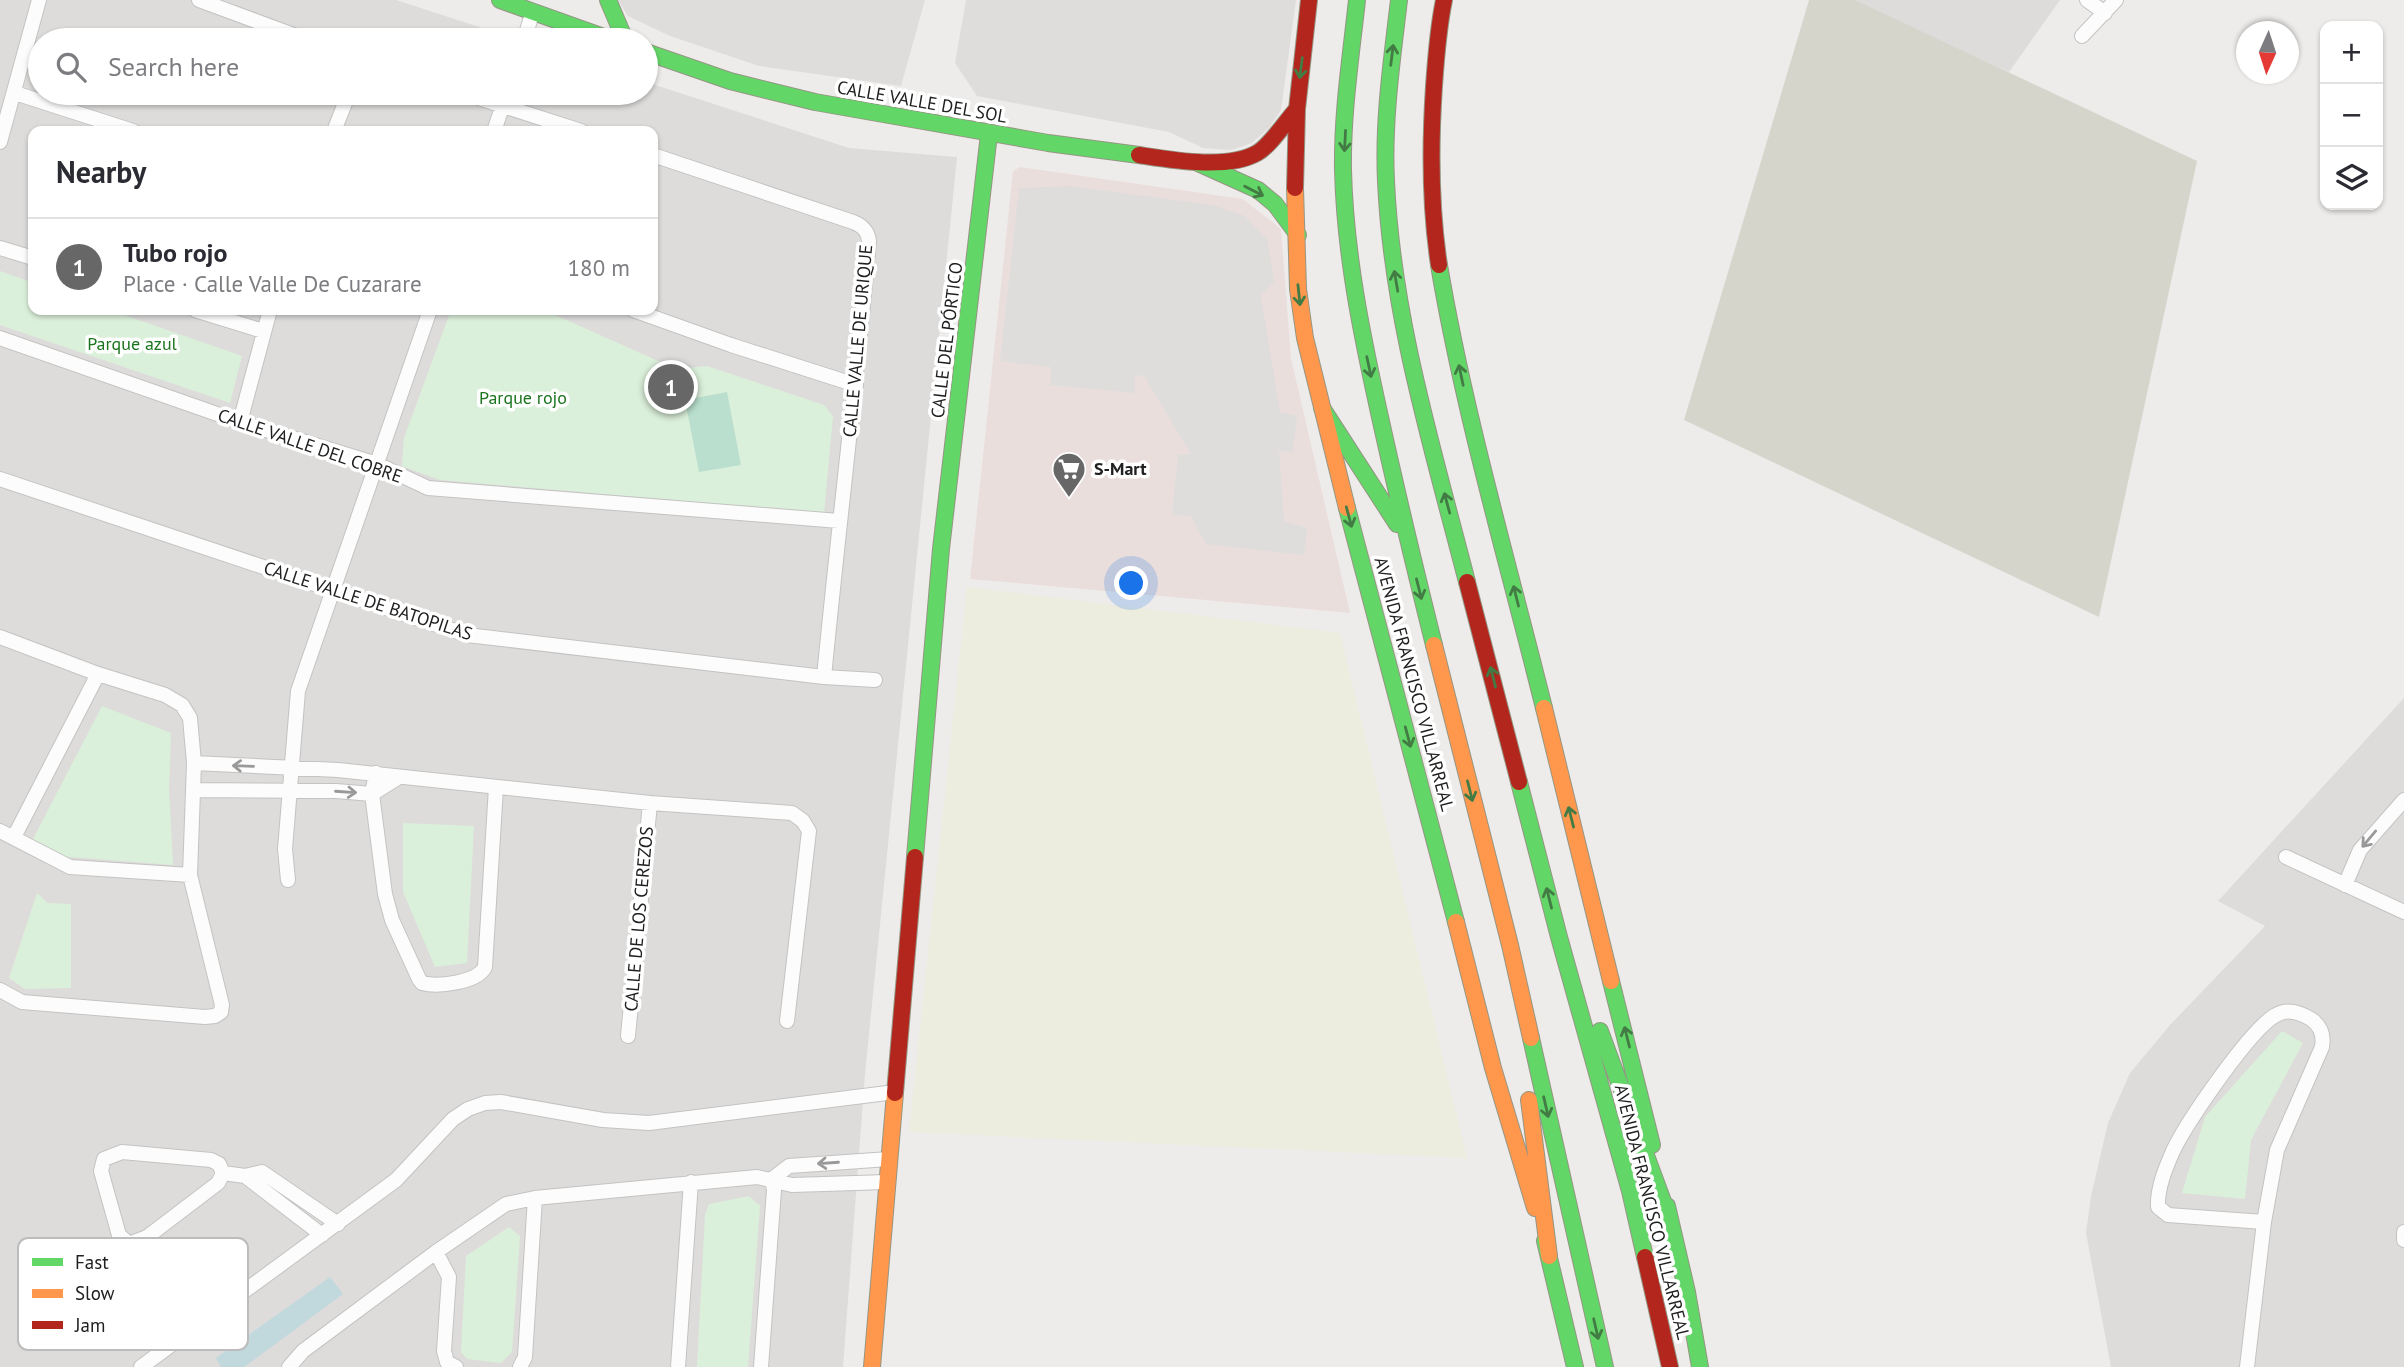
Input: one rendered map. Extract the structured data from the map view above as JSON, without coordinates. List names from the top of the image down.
{
  "streets": {
    "main road": ["CALLE VALLE DEL SOL", "CALLE DEL PÓRTICO", "AVENIDA FRANCISCO VILLARREAL"],
    "street": [
      "CALLE VALLE DE URIQUE",
      "CALLE VALLE DEL COBRE",
      "CALLE VALLE DE BATOPILAS",
      "CALLE DE LOS CEREZOS"
    ]
  },
  "crossings": [
    ["CALLE VALLE DEL SOL", "CALLE DEL PÓRTICO"],
    ["CALLE VALLE DEL SOL", "AVENIDA FRANCISCO VILLARREAL"],
    ["CALLE VALLE DE URIQUE", "CALLE VALLE DEL COBRE"],
    ["CALLE VALLE DE URIQUE", "CALLE VALLE DE BATOPILAS"]
  ],
  "parks": ["Parque azul", "Parque rojo"],
  "places": {
    "supermarket": ["S-Mart"]
  },
  "legend": ["Fast", "Slow", "Jam"],
  "north": "bottom",
  "page": {
    "map_buttons": ["+", "−"],
    "search": "Search here",
    "heading": "Nearby",
    "list": [
      {
        "mark": "1",
        "name": "Tubo rojo",
        "note": "Place · Calle Valle De Cuzarare",
        "value": "180 m"
      }
    ],
    "pins": "1"
  }
}
